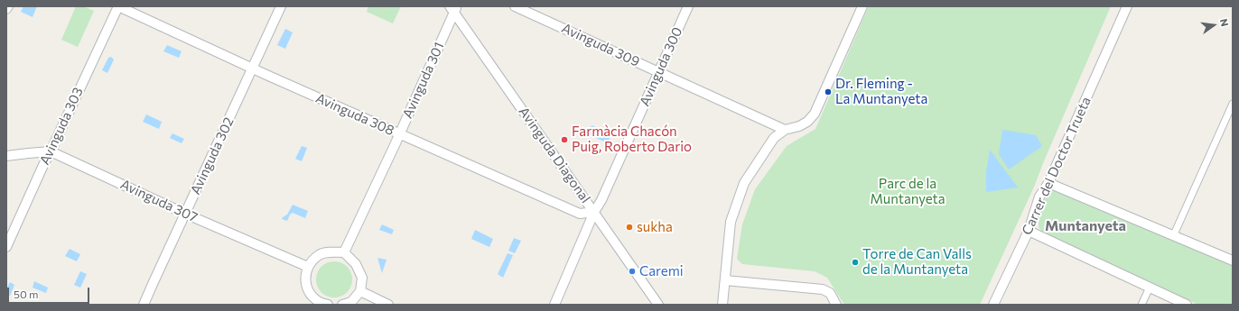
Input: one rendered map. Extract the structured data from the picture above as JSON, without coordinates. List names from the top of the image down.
{
  "streets": {
    "street": [
      "Avinguda 309",
      "Avinguda 300",
      "Avinguda 301",
      "Avinguda 308",
      "Avinguda 303",
      "Avinguda Diagonal",
      "Avinguda 302",
      "Carrer del Doctor Trueta",
      "Avinguda 307"
    ]
  },
  "crossings": [
    ["Avinguda 309", "Avinguda 300"],
    ["Avinguda 300", "Avinguda 308"],
    ["Avinguda 300", "Avinguda Diagonal"],
    ["Avinguda 301", "Avinguda 308"],
    ["Avinguda 301", "Avinguda Diagonal"],
    ["Avinguda 308", "Avinguda 303"],
    ["Avinguda 308", "Avinguda Diagonal"],
    ["Avinguda 308", "Avinguda 302"],
    ["Avinguda 303", "Avinguda 307"],
    ["Avinguda 302", "Avinguda 307"]
  ],
  "districts": ["Muntanyeta"],
  "parks": ["Parc de la Muntanyeta"],
  "places": [
    "Dr. Fleming - La Muntanyeta",
    "Farmàcia Chacón Puig, Roberto Dario",
    "sukha",
    "Torre de Can Valls de la Muntanyeta",
    "Caremi"
  ],
  "scale_bar": "50 m",
  "north": "right"
}
